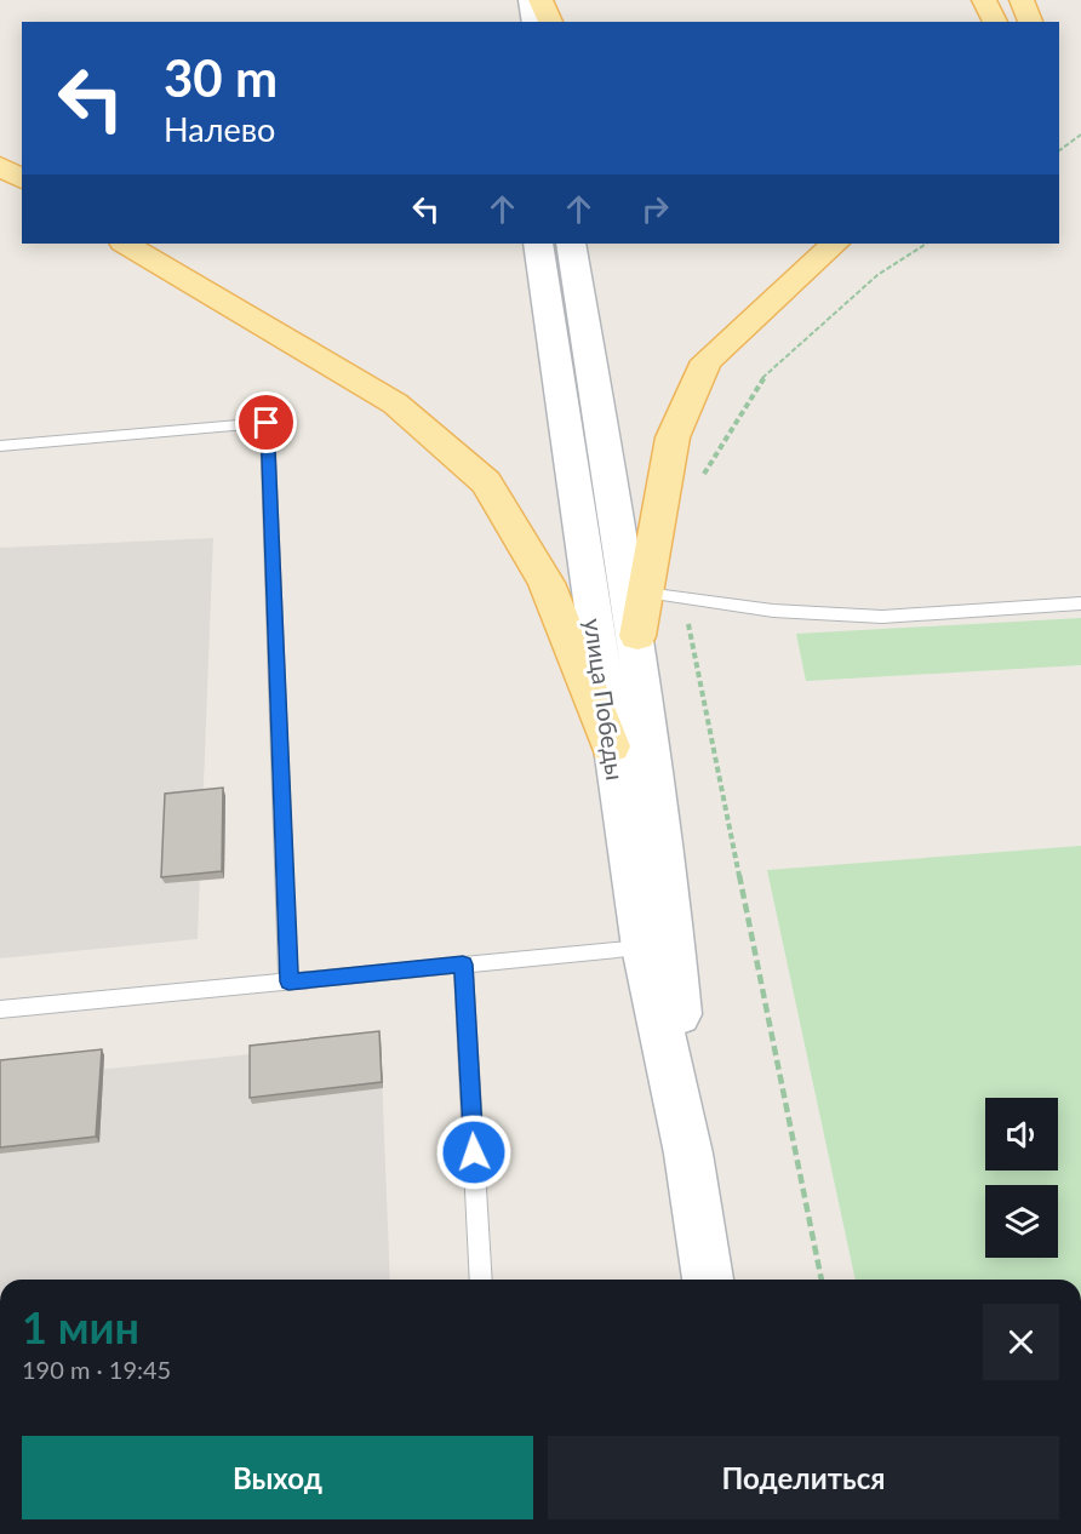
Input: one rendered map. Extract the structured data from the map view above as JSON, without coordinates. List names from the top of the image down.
{
  "streets": {
    "main road": ["улица Победы"]
  },
  "page": {
    "turn": ["30 m", "Налево"],
    "heading": ["1 мин", "190 m · 19:45"],
    "buttons": ["Выход", "Поделиться"]
  }
}
